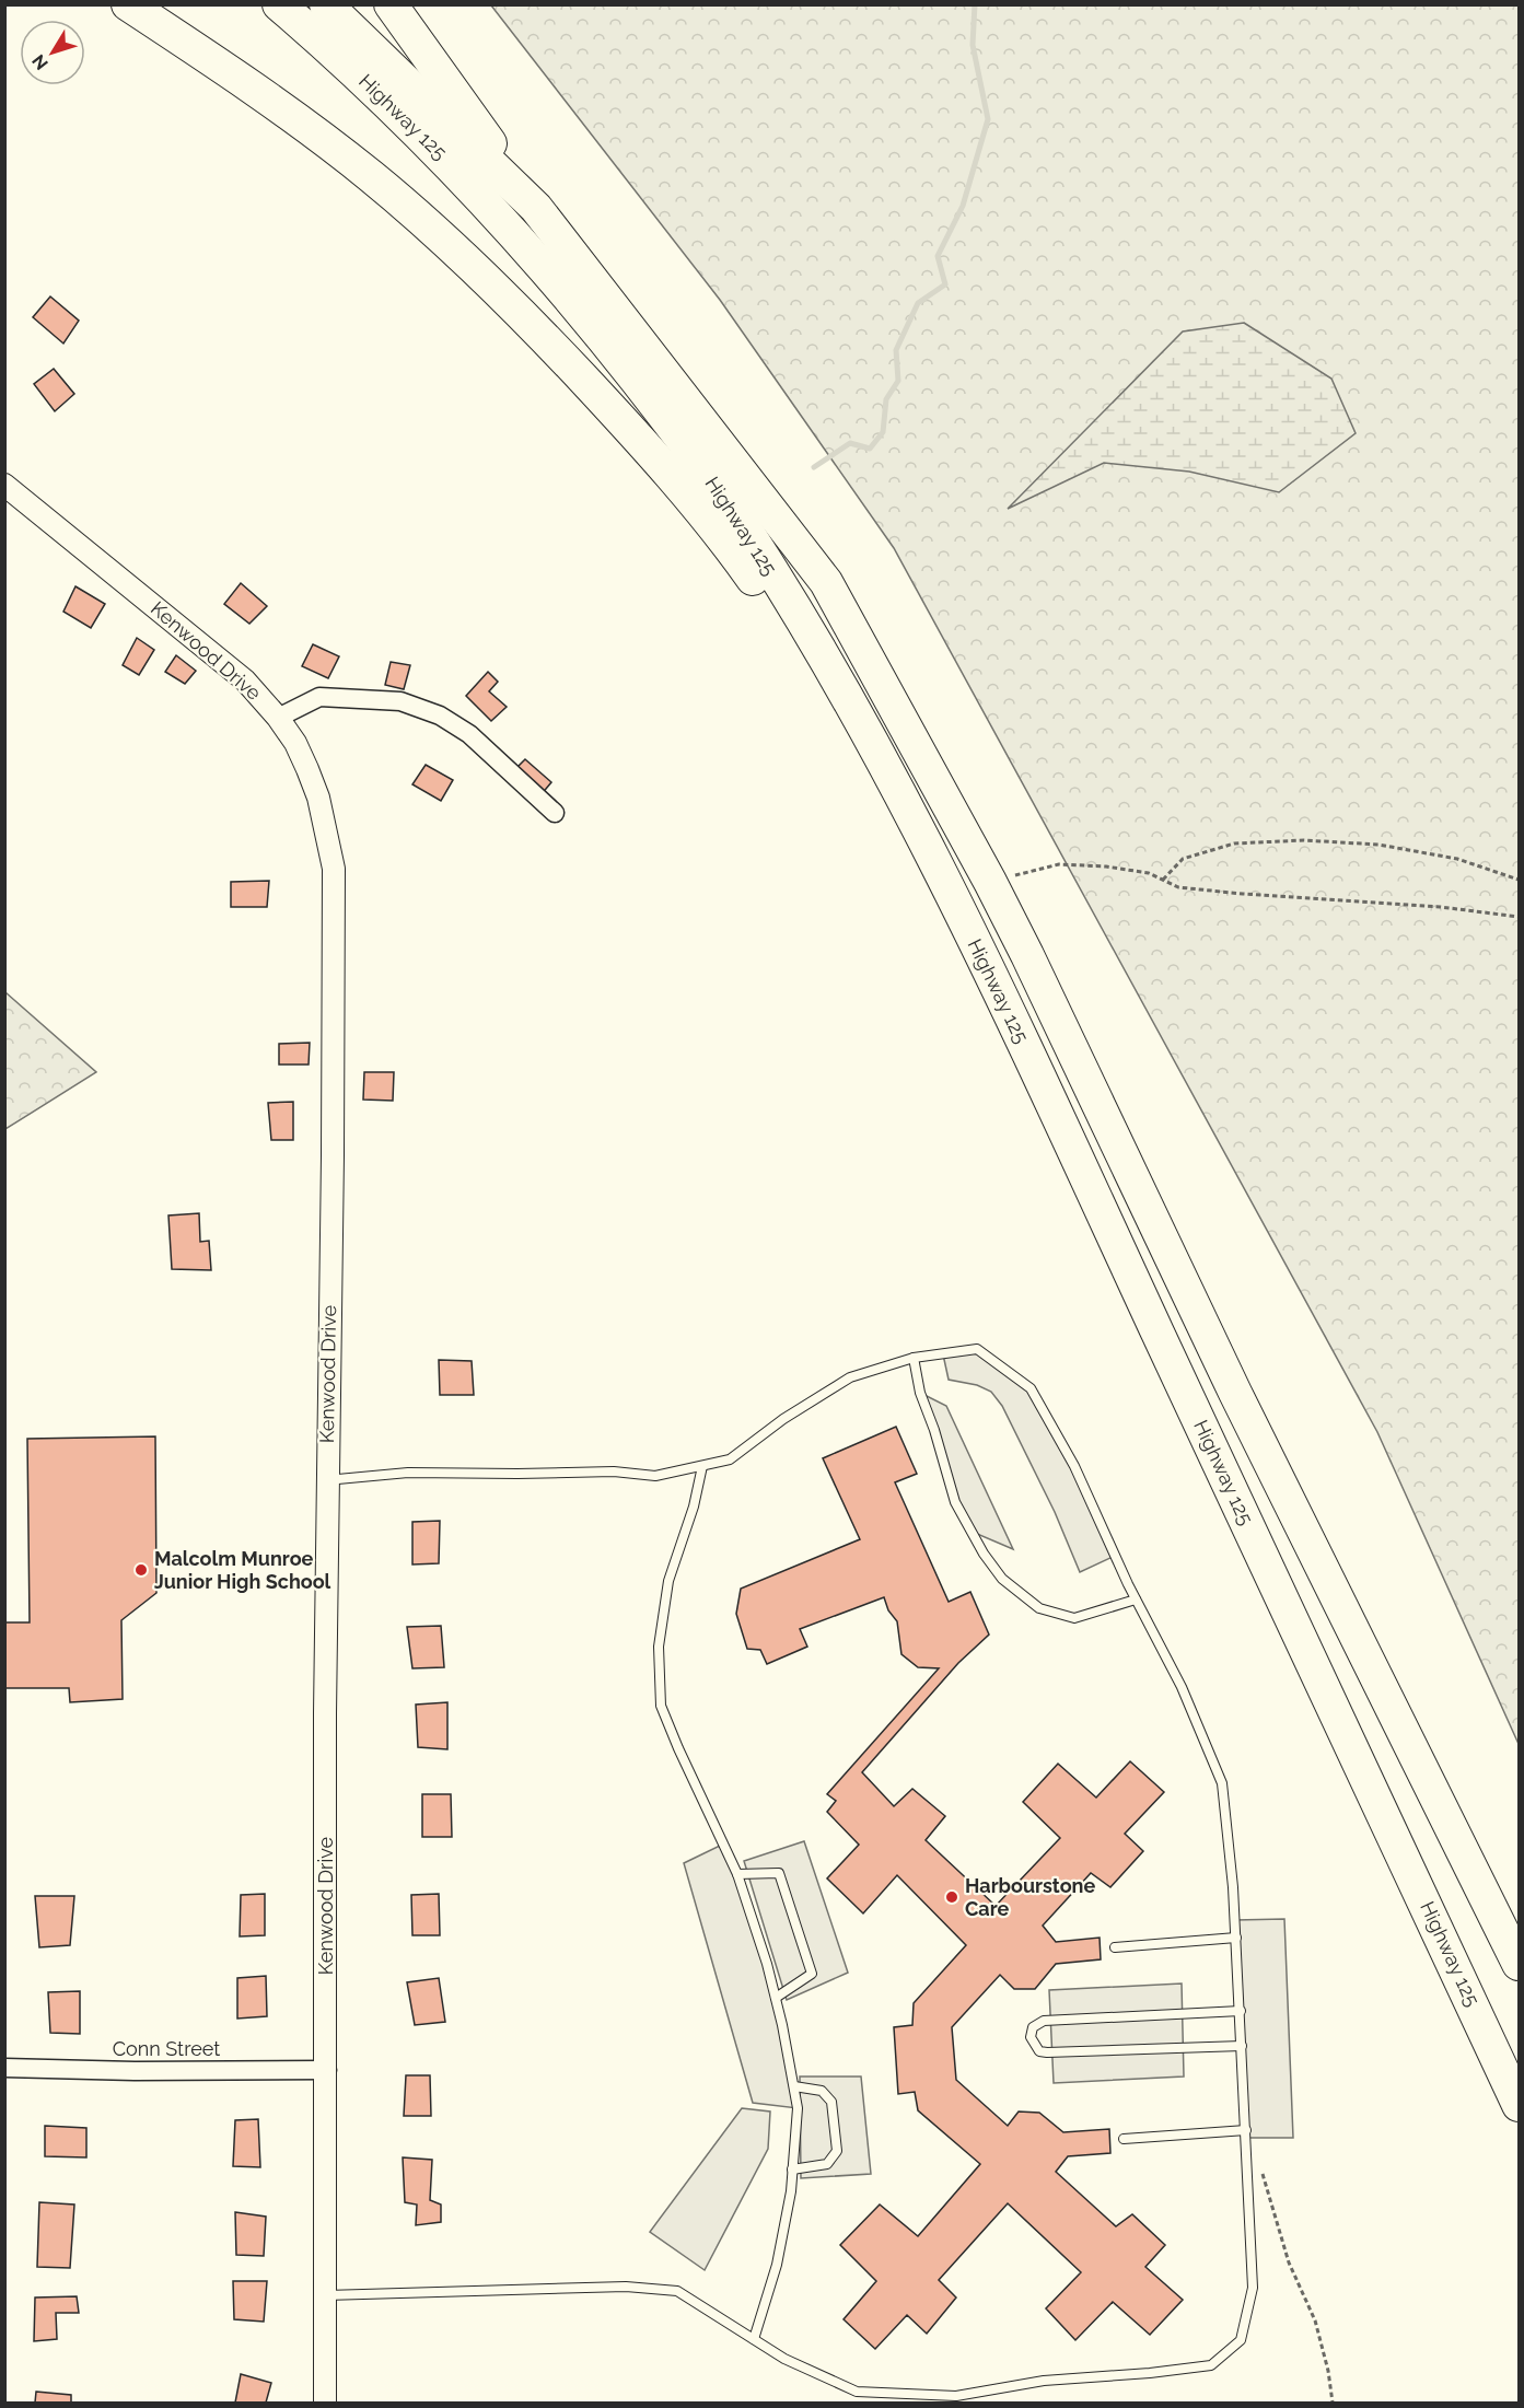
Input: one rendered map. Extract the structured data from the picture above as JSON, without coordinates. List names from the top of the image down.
{
  "streets": {
    "highway": ["Highway 125"],
    "street": ["Kenwood Drive", "Conn Street"]
  },
  "crossings": [
    ["Kenwood Drive", "Conn Street"]
  ],
  "places": ["Malcolm Munroe Junior High School", "Harbourstone Care"],
  "north": "bottom left"
}
